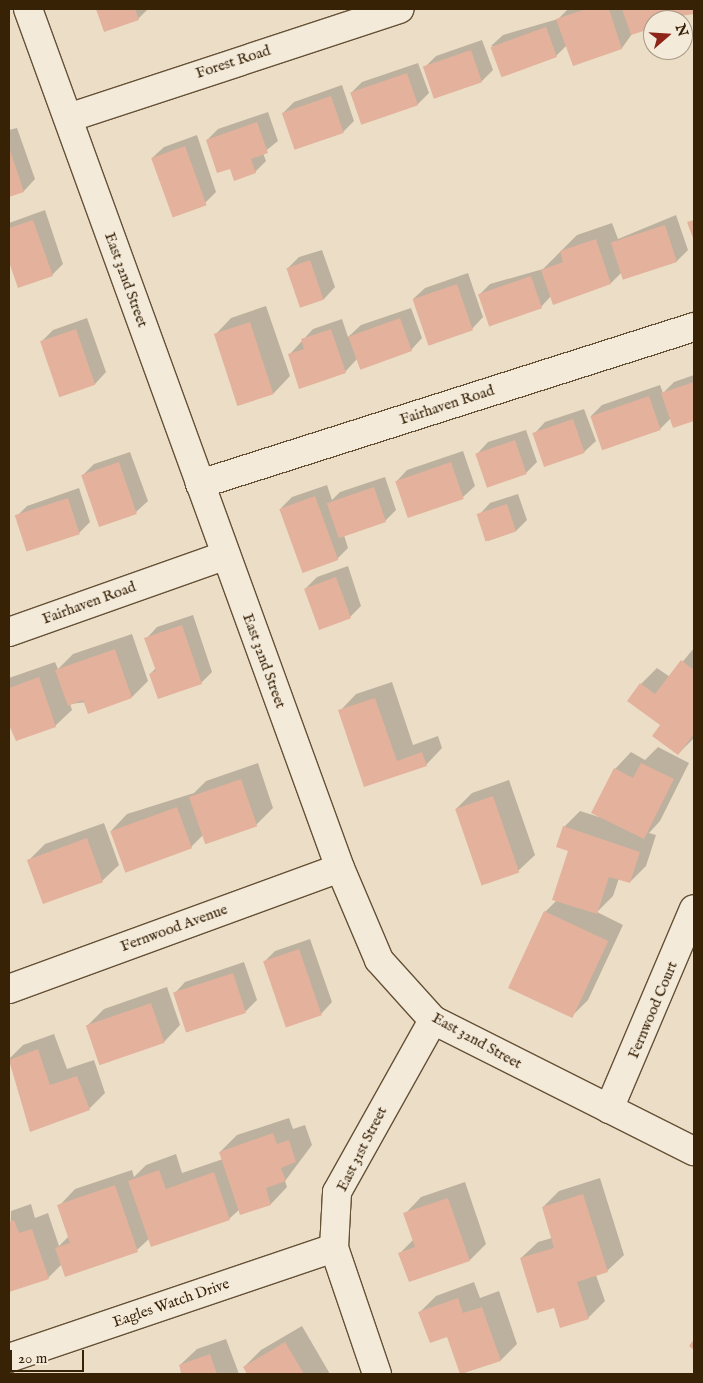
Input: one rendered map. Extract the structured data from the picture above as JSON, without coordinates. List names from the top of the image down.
{
  "streets": {
    "street": [
      "Forest Road",
      "East 32nd Street",
      "Fairhaven Road",
      "Fernwood Avenue",
      "Fernwood Court",
      "East 31st Street",
      "Eagles Watch Drive"
    ]
  },
  "crossings": [
    ["Forest Road", "East 32nd Street"],
    ["East 32nd Street", "Fairhaven Road"],
    ["East 32nd Street", "Fernwood Avenue"],
    ["East 32nd Street", "Fernwood Court"],
    ["East 32nd Street", "East 31st Street"],
    ["East 31st Street", "Eagles Watch Drive"]
  ],
  "scale_bar": "20 m",
  "north": "right"
}
